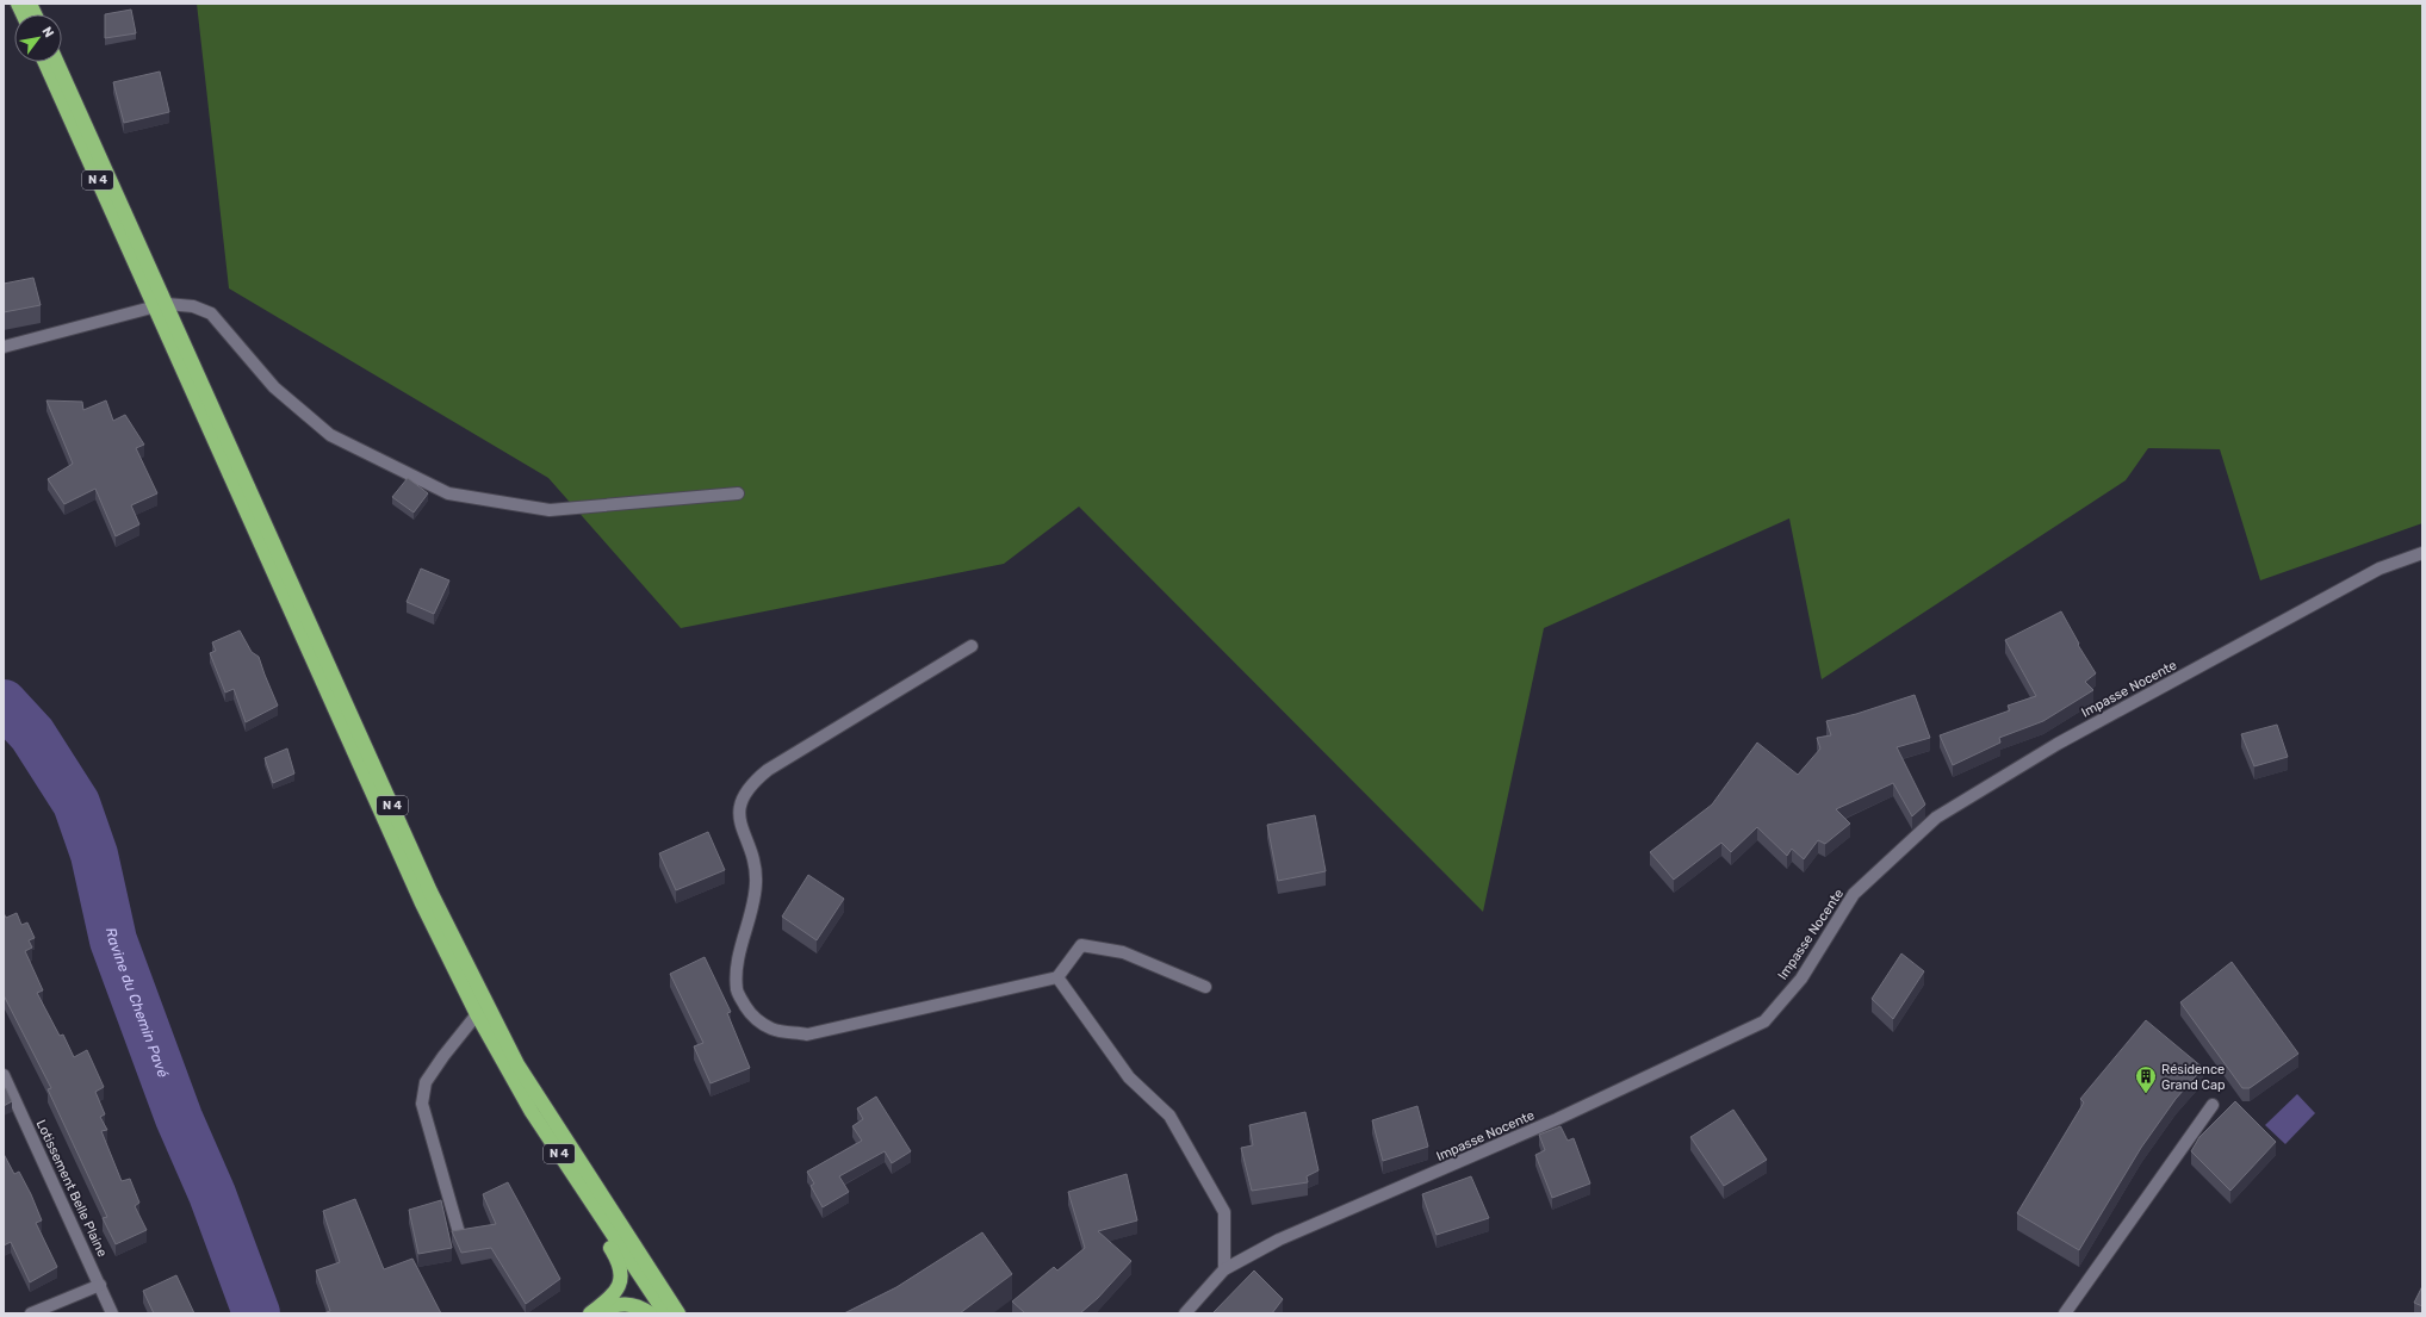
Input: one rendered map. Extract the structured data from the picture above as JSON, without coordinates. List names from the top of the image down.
{
  "streets": {
    "highway": ["N 4"],
    "street": ["Impasse Nocente", "Lotissement Belle Plaine"]
  },
  "water": ["Ravine du Chemin Pavé"],
  "places": {
    "building": ["Résidence Grand Cap"]
  },
  "north": "top right"
}
